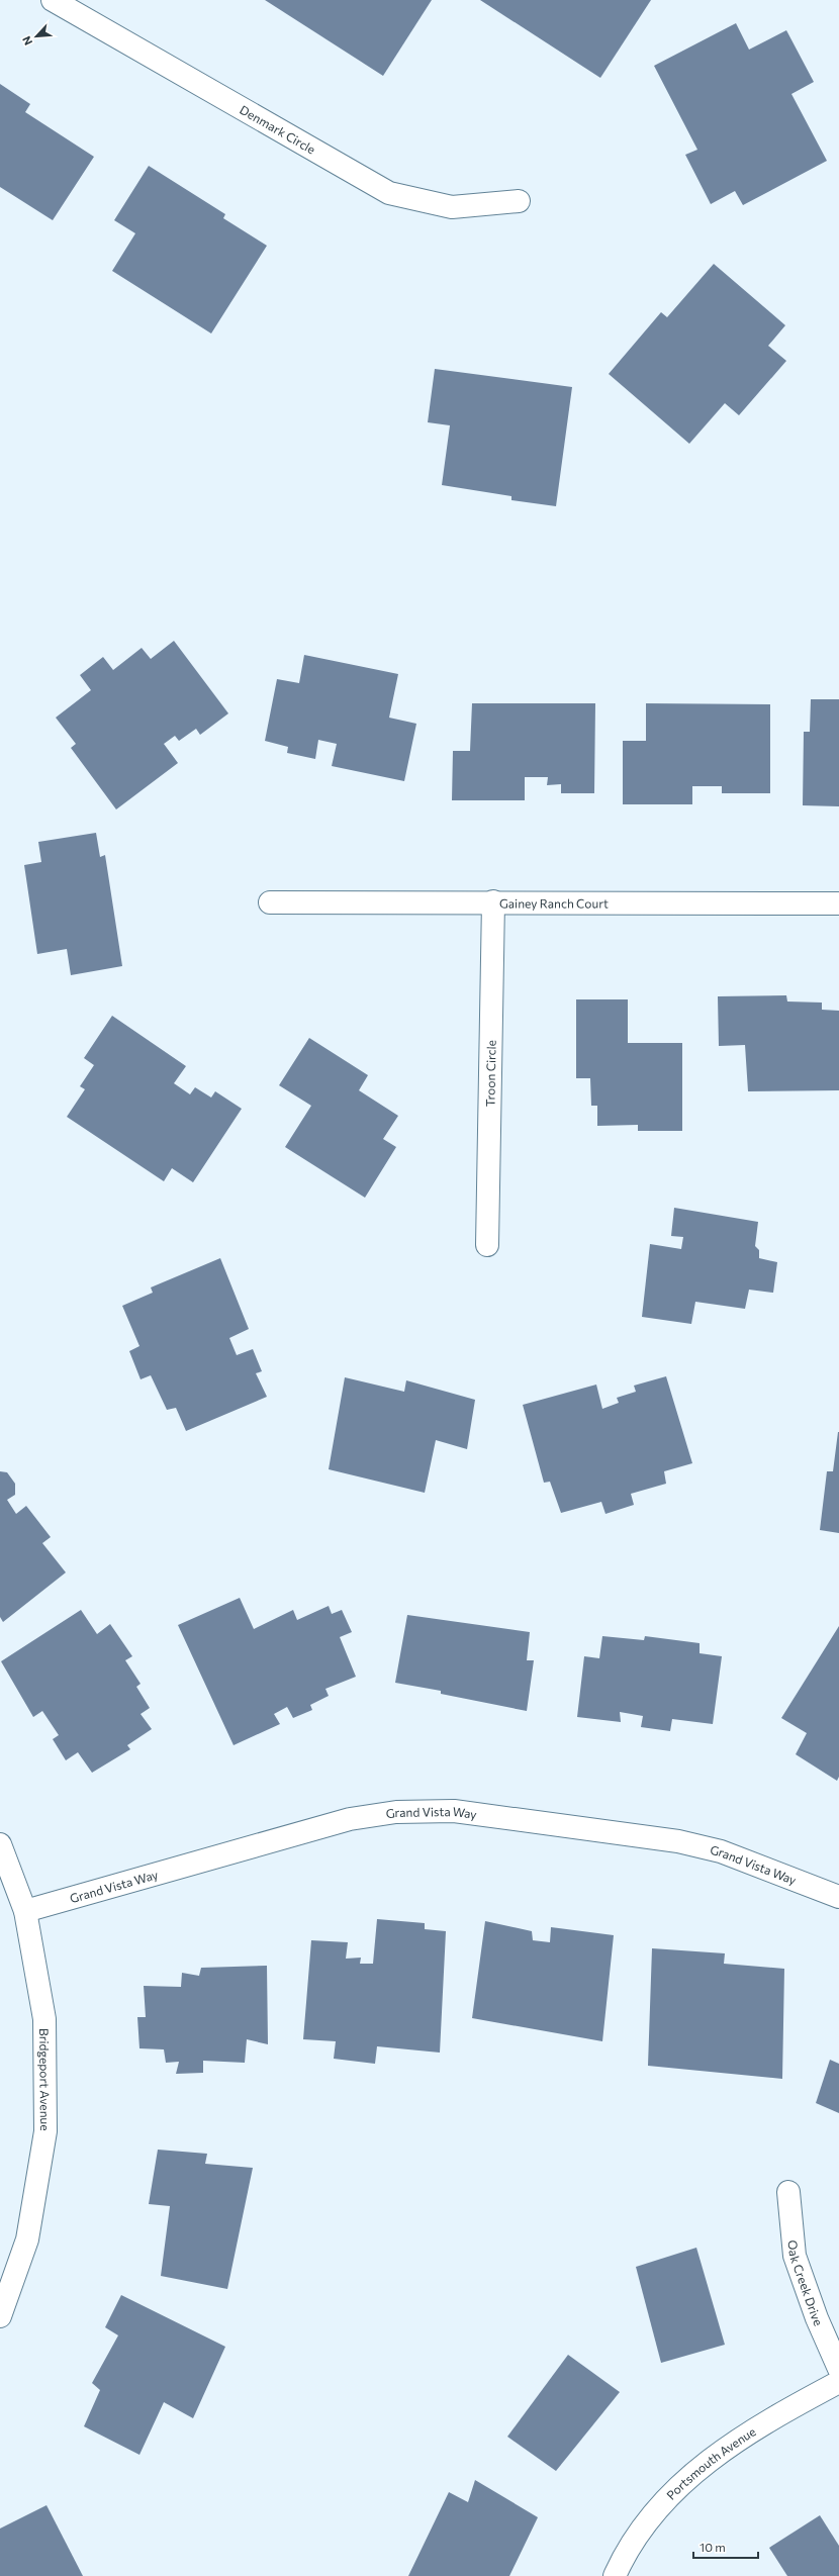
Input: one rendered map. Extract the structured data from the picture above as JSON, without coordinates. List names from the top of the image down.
{
  "streets": {
    "street": [
      "Denmark Circle",
      "Gainey Ranch Court",
      "Troon Circle",
      "Grand Vista Way",
      "Bridgeport Avenue",
      "Oak Creek Drive",
      "Portsmouth Avenue"
    ]
  },
  "crossings": [
    ["Gainey Ranch Court", "Troon Circle"],
    ["Grand Vista Way", "Bridgeport Avenue"]
  ],
  "scale_bar": "10 m",
  "north": "bottom left"
}
